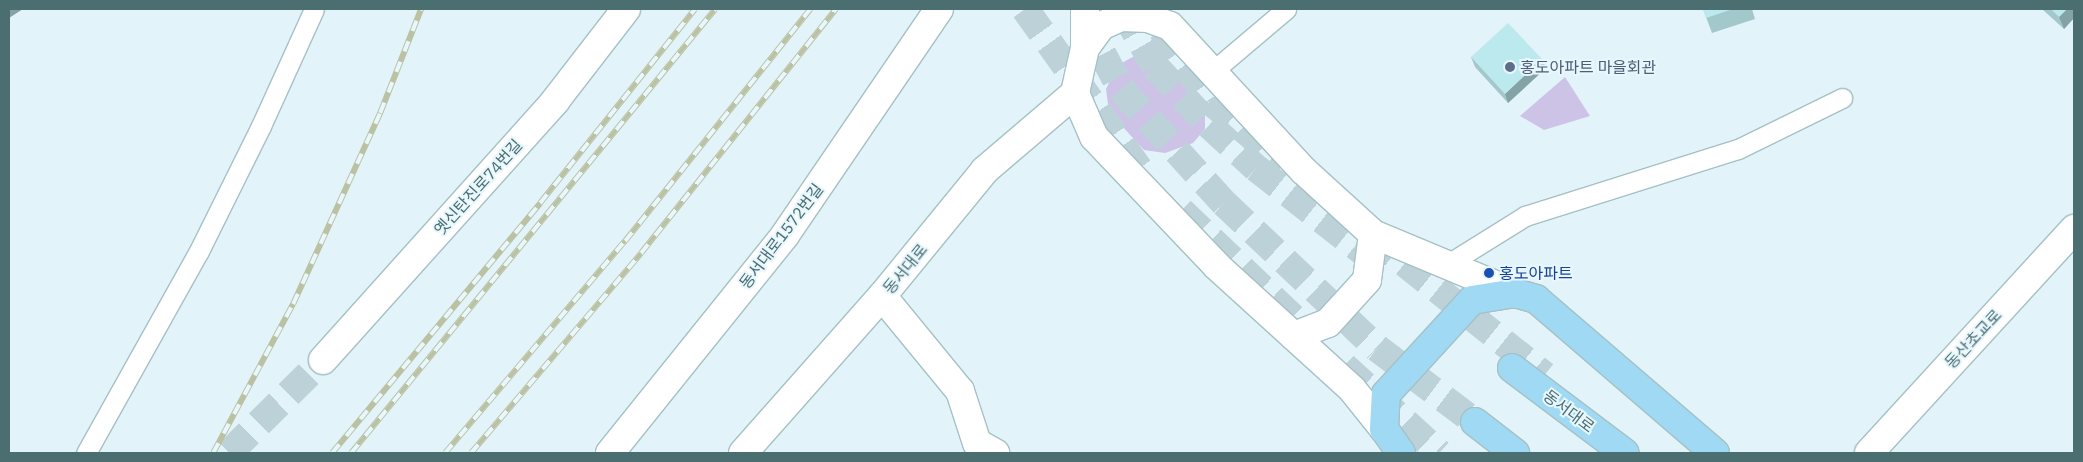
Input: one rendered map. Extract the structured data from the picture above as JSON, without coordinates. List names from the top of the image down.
{
  "streets": {
    "main road": ["동서대로"],
    "street": ["옛신탄진로74번길", "동서대로1572번길", "동산초교로"]
  },
  "places": ["홍도아파트 마을회관", "홍도아파트"]
}
